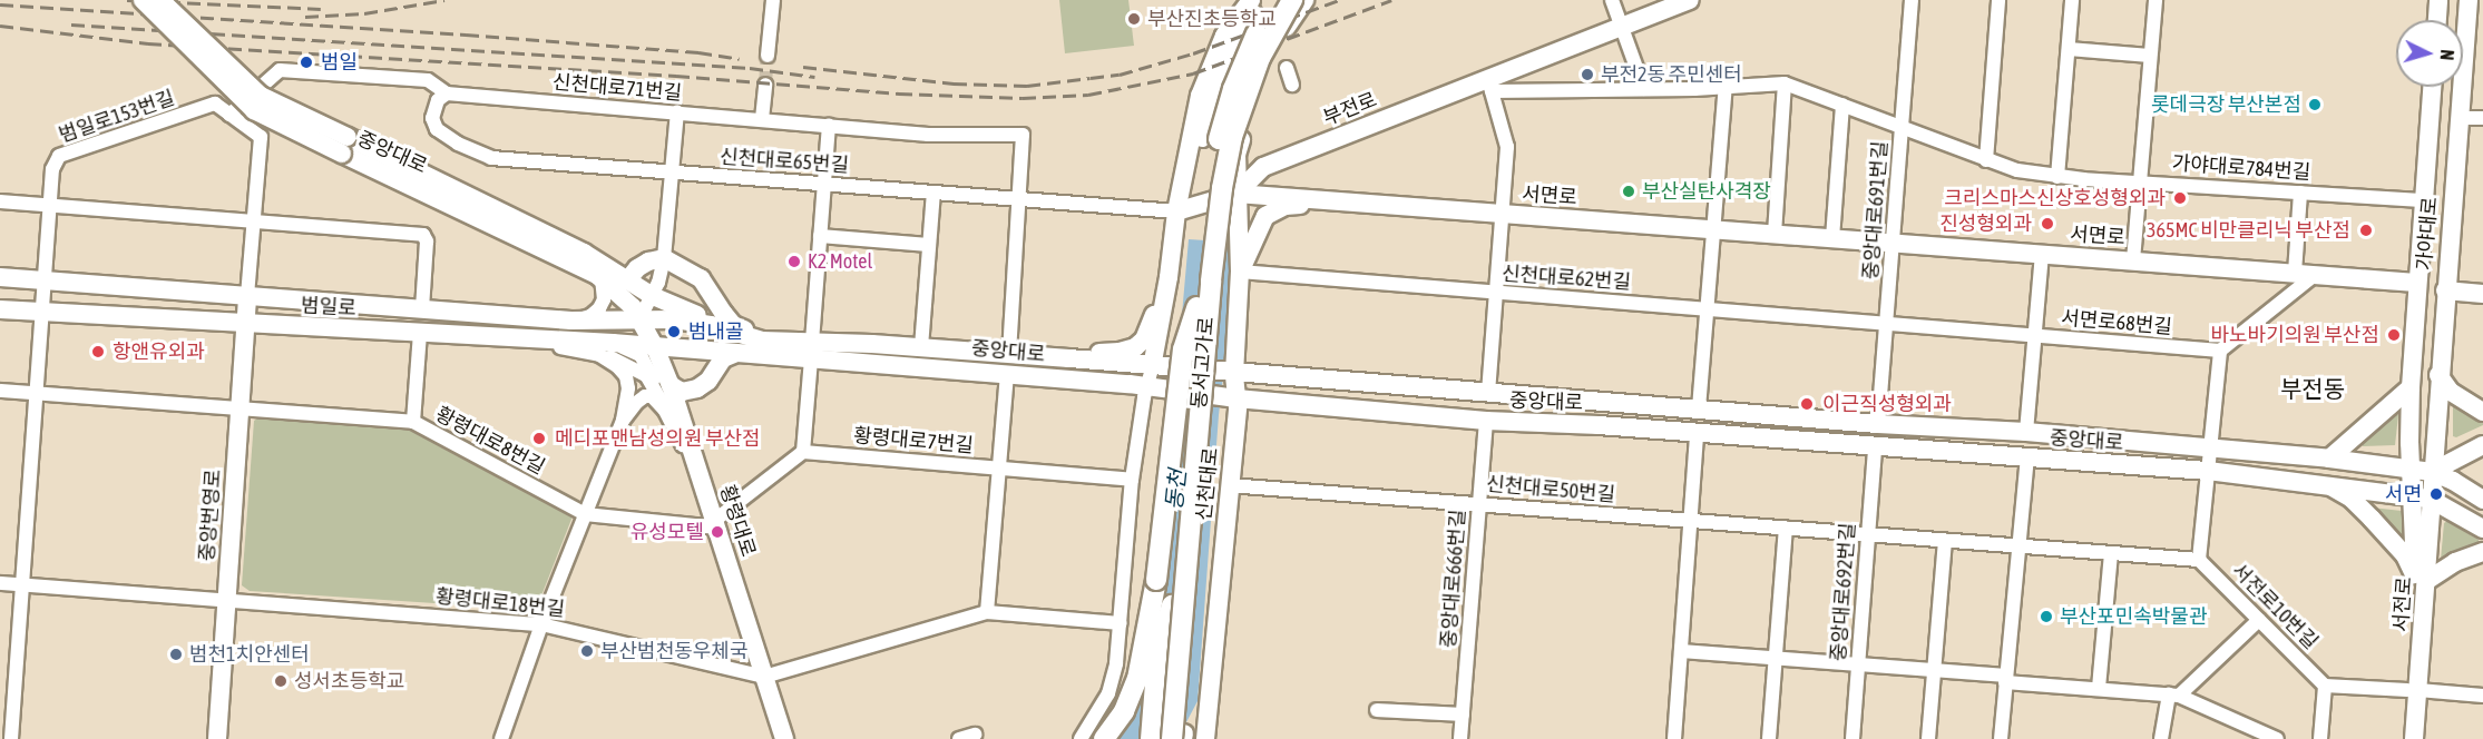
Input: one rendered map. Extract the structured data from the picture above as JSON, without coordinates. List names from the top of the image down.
{
  "streets": {
    "highway": ["동서고가로"],
    "main road": [
      "부전로",
      "중앙대로",
      "서면로",
      "가야대로",
      "범일로",
      "신천대로",
      "중앙번영로",
      "황령대로",
      "서전로"
    ],
    "street": [
      "신천대로71번길",
      "범일로153번길",
      "신천대로65번길",
      "가야대로784번길",
      "중앙대로691번길",
      "신천대로62번길",
      "서면로68번길",
      "황령대로8번길",
      "황령대로7번길",
      "신천대로50번길",
      "중앙대로666번길",
      "중앙대로692번길",
      "황령대로18번길",
      "서전로10번길"
    ]
  },
  "crossings": [
    ["신천대로71번길", "범일로153번길"],
    ["신천대로71번길", "신천대로65번길"],
    ["부전로", "서면로"],
    ["부전로", "신천대로"],
    ["범일로153번길", "범일로"],
    ["범일로153번길", "황령대로8번길"],
    ["범일로153번길", "황령대로18번길"],
    ["중앙대로", "서면로"],
    ["중앙대로", "중앙대로691번길"],
    ["중앙대로", "가야대로"],
    ["중앙대로", "범일로"],
    ["중앙대로", "서면로68번길"],
    ["중앙대로", "신천대로"],
    ["중앙대로", "황령대로"],
    ["중앙대로", "중앙대로666번길"],
    ["중앙대로", "중앙대로692번길"],
    ["중앙대로", "서전로"],
    ["가야대로784번길", "중앙대로691번길"],
    ["가야대로784번길", "가야대로"],
    ["서면로", "중앙대로691번길"],
    ["서면로", "가야대로"],
    ["서면로", "신천대로62번길"],
    ["서면로", "신천대로"],
    ["중앙대로691번길", "신천대로62번길"],
    ["중앙대로691번길", "서면로68번길"],
    ["가야대로", "서전로"],
    ["신천대로62번길", "서면로68번길"],
    ["신천대로62번길", "신천대로"],
    ["범일로", "중앙번영로"],
    ["범일로", "황령대로"],
    ["황령대로8번길", "중앙번영로"],
    ["황령대로8번길", "황령대로"],
    ["신천대로", "신천대로50번길"],
    ["신천대로50번길", "중앙대로666번길"],
    ["신천대로50번길", "중앙대로692번길"],
    ["중앙번영로", "황령대로18번길"],
    ["황령대로", "황령대로18번길"]
  ],
  "districts": ["부전동"],
  "water": ["동천"],
  "places": [
    "부산진초등학교",
    "범일",
    "부전2동 주민센터",
    "롯데극장 부산본점",
    "부산실탄사격장",
    "크리스마스신상호성형외과",
    "진성형외과",
    "365MC 비만클리닉 부산점",
    "K2 Motel",
    "범내골",
    "바노바기의원 부산점",
    "항앤유외과",
    "이근직성형외과",
    "메디포맨남성의원 부산점",
    "서면",
    "유성모텔",
    "부산포민속박물관",
    "부산범천동우체국",
    "범천1치안센터",
    "성서초등학교"
  ],
  "north": "right"
}
